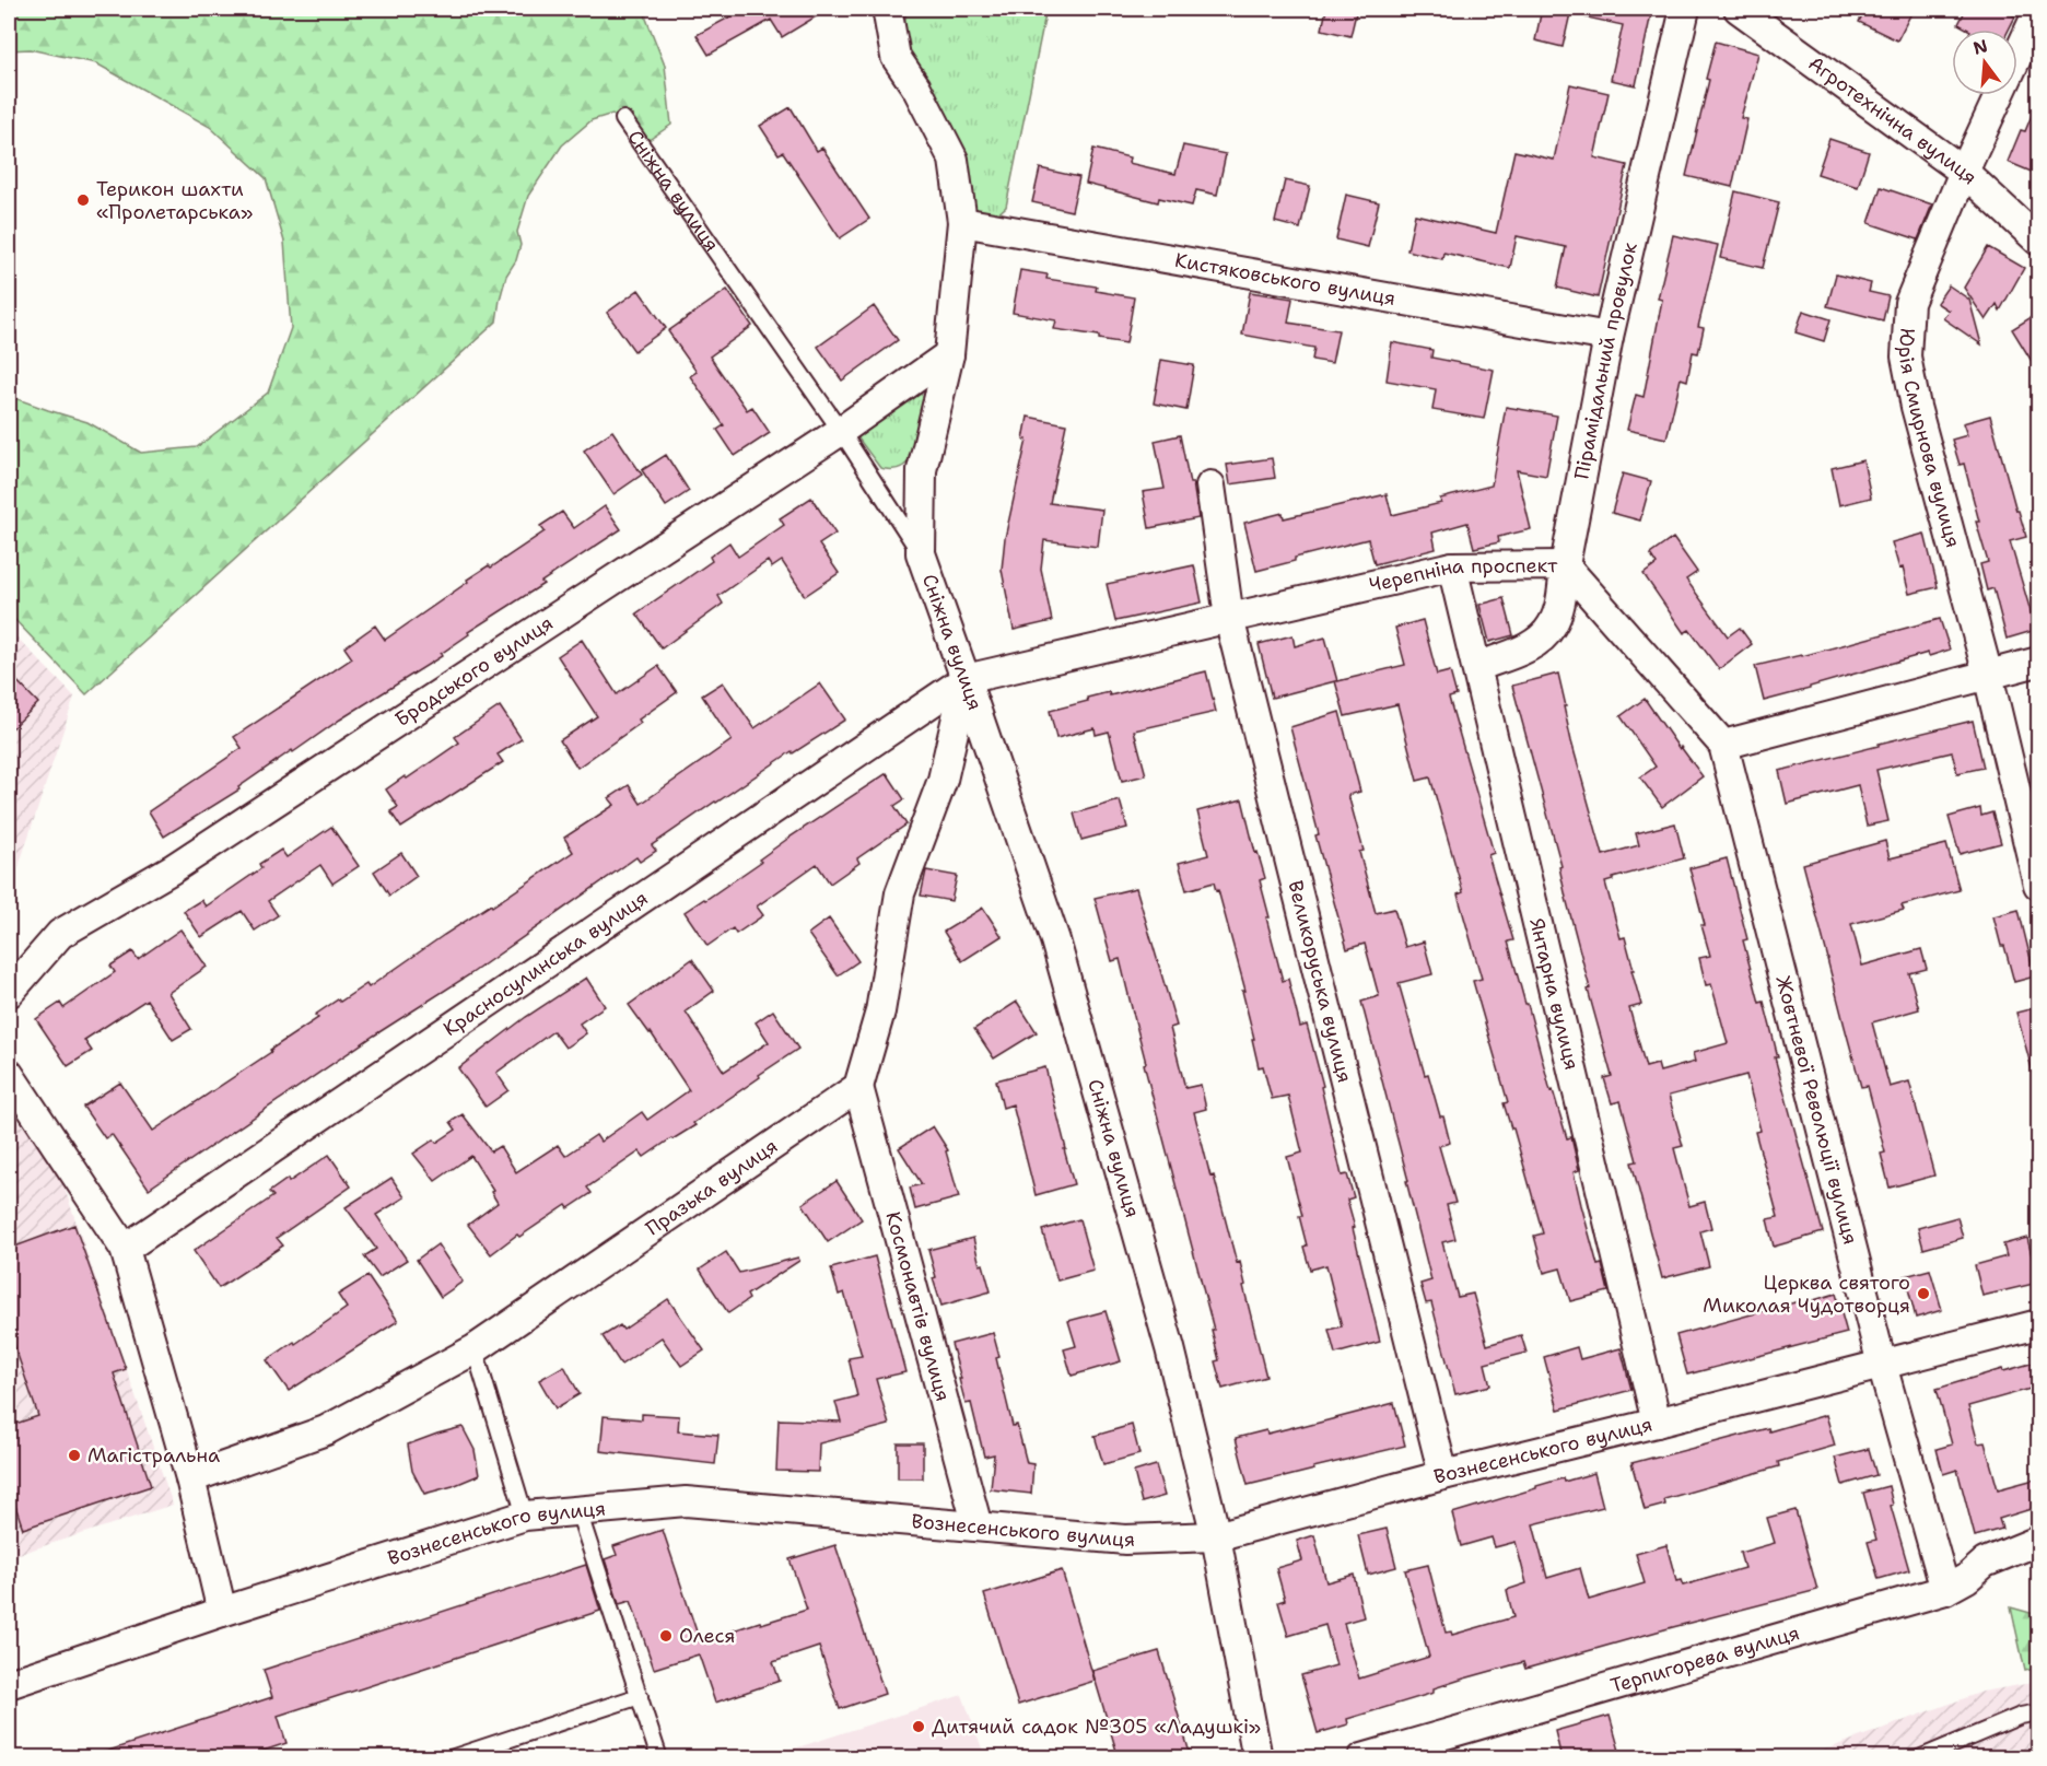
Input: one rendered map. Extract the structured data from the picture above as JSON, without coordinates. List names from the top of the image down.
{
  "streets": {
    "street": [
      "Агротехнічна вулиця",
      "Сніжна вулиця",
      "Кистяковського вулиця",
      "Пірамідальний провулок",
      "Юрія Смирнова вулиця",
      "Черепніна проспект",
      "Бродського вулиця",
      "Красносулинська вулиця",
      "Великоруська вулиця",
      "Янтарна вулиця",
      "Жовтневої Революції вулиця",
      "Празька вулиця",
      "Космонавтів вулиця",
      "Вознесенського вулиця",
      "Терпигорева вулиця"
    ]
  },
  "crossings": [
    ["Агротехнічна вулиця", "Юрія Смирнова вулиця"],
    ["Сніжна вулиця", "Кистяковського вулиця"],
    ["Сніжна вулиця", "Черепніна проспект"],
    ["Сніжна вулиця", "Бродського вулиця"],
    ["Сніжна вулиця", "Красносулинська вулиця"],
    ["Сніжна вулиця", "Вознесенського вулиця"],
    ["Кистяковського вулиця", "Пірамідальний провулок"],
    ["Пірамідальний провулок", "Черепніна проспект"],
    ["Пірамідальний провулок", "Янтарна вулиця"],
    ["Черепніна проспект", "Красносулинська вулиця"],
    ["Черепніна проспект", "Великоруська вулиця"],
    ["Черепніна проспект", "Янтарна вулиця"],
    ["Черепніна проспект", "Жовтневої Революції вулиця"],
    ["Великоруська вулиця", "Вознесенського вулиця"],
    ["Янтарна вулиця", "Вознесенського вулиця"],
    ["Жовтневої Революції вулиця", "Вознесенського вулиця"],
    ["Жовтневої Революції вулиця", "Терпигорева вулиця"],
    ["Празька вулиця", "Космонавтів вулиця"],
    ["Космонавтів вулиця", "Вознесенського вулиця"]
  ],
  "places": [
    "Терикон шахти «Пролетарська»",
    "Церква святого Миколая Чудотворця",
    "Магістральна",
    "Олеся",
    "Дитячий садок №305 «Ладушкі»"
  ],
  "north": "top"
}
